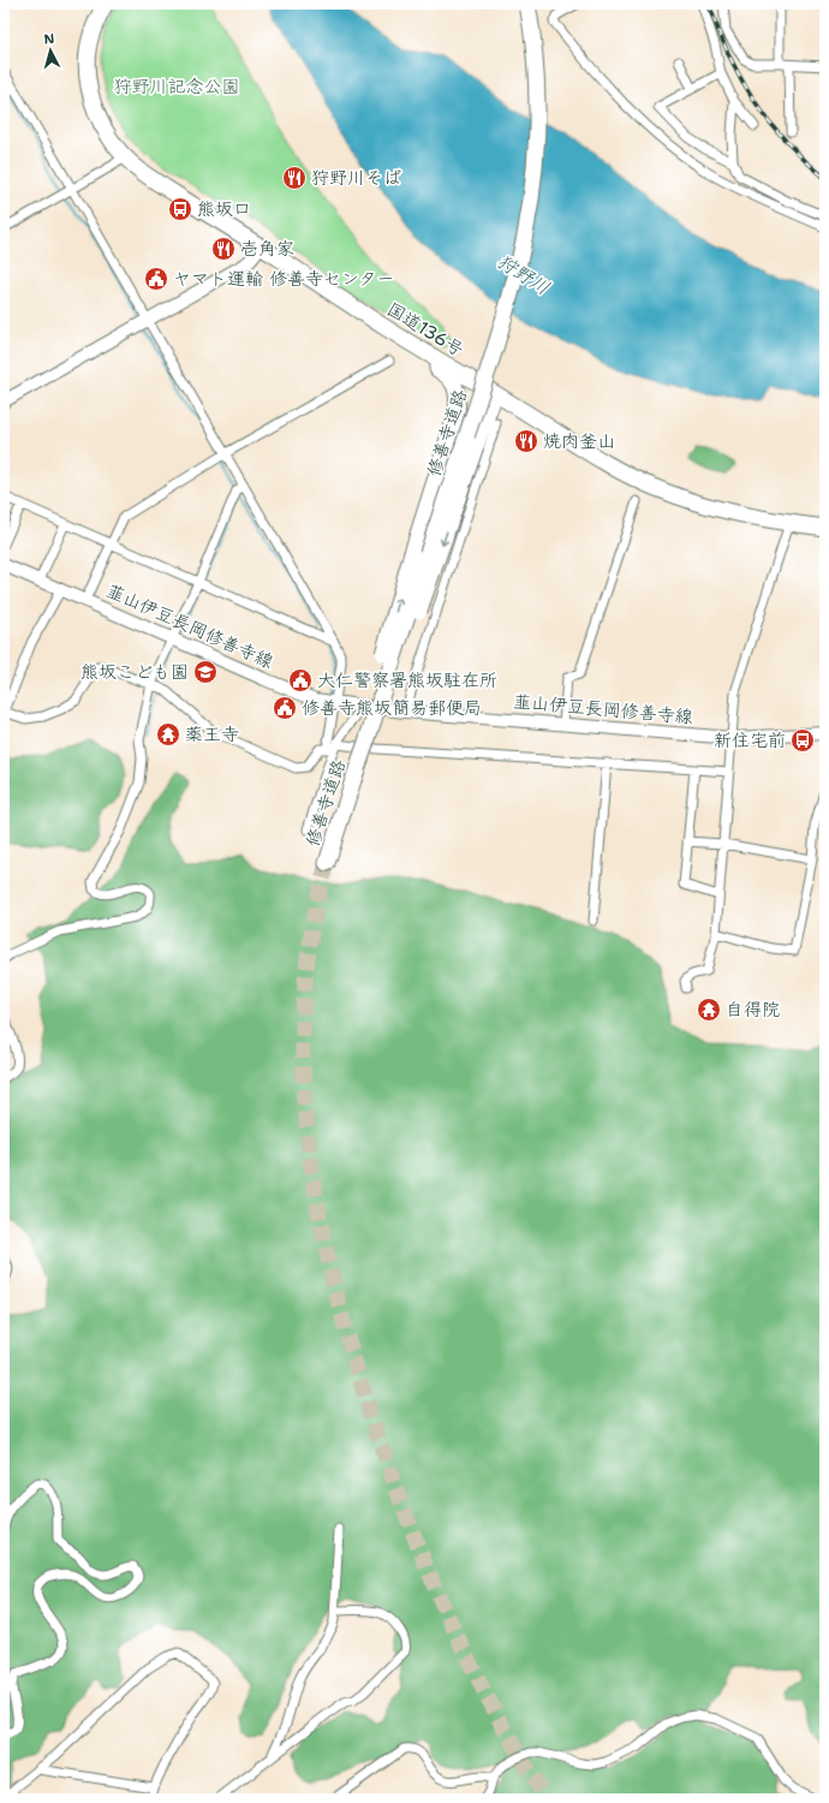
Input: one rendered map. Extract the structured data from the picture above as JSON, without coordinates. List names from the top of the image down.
{
  "streets": {
    "highway": ["国道136号", "修善寺道路"],
    "main road": ["韮山伊豆長岡修善寺線"]
  },
  "water": ["狩野川"],
  "parks": ["狩野川記念公園"],
  "places": {
    "restaurant": ["狩野川そば", "壱角家", "焼肉釜山"],
    "bus stop": ["熊坂口", "新住宅前"],
    "public building": ["ヤマト運輸 修善寺センター", "大仁警察署熊坂駐在所", "修善寺熊坂簡易郵便局"],
    "school or university": ["熊坂こども園"],
    "temple": ["薬王寺", "自得院"]
  },
  "north": "top"
}
